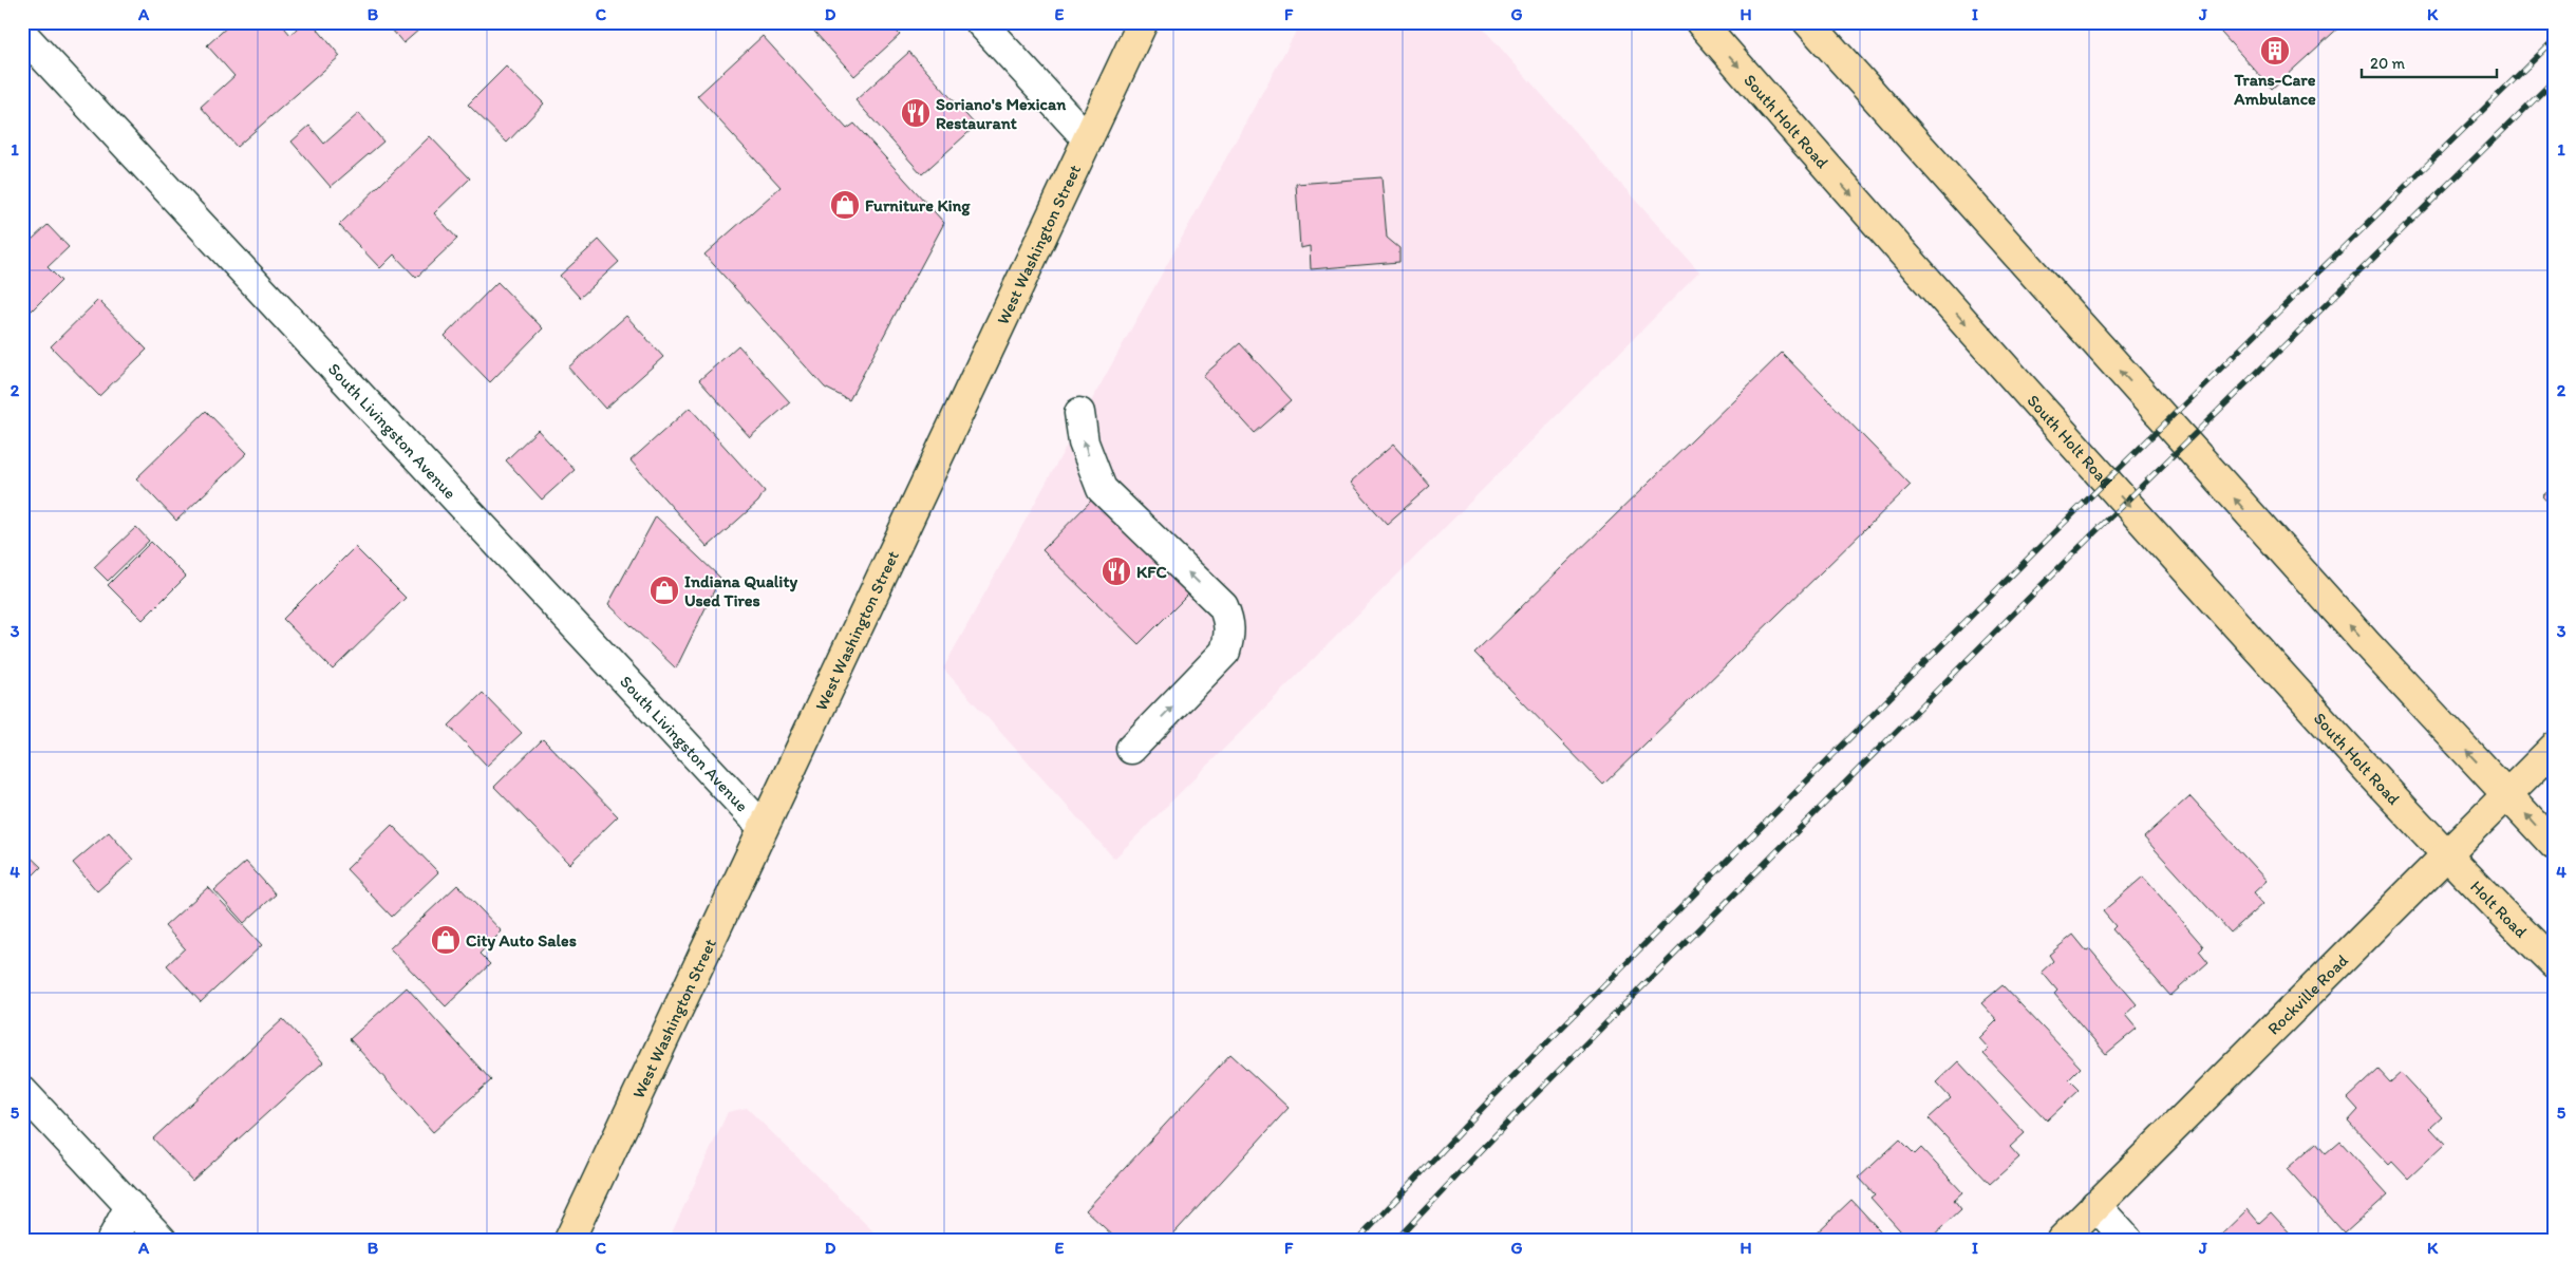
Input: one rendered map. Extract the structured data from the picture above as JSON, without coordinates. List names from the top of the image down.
{
  "streets": {
    "main road": [
      "South Holt Road",
      "West Washington Street",
      "Holt Road",
      "Rockville Road"
    ],
    "street": ["South Livingston Avenue"]
  },
  "crossings": [
    ["South Holt Road", "Holt Road"],
    ["South Holt Road", "Rockville Road"],
    ["West Washington Street", "South Livingston Avenue"],
    ["Holt Road", "Rockville Road"]
  ],
  "places": {
    "building": ["Trans-Care Ambulance"],
    "restaurant": ["Soriano's Mexican Restaurant", "KFC"],
    "shop": ["Furniture King", "Indiana Quality Used Tires", "City Auto Sales"]
  },
  "scale_bar": "20 m",
  "grid": {
    "columns": [
      "A",
      "B",
      "C",
      "D",
      "E",
      "F",
      "G",
      "H",
      "I",
      "J",
      "K"
    ],
    "rows": [
      "1",
      "2",
      "3",
      "4",
      "5"
    ]
  }
}
